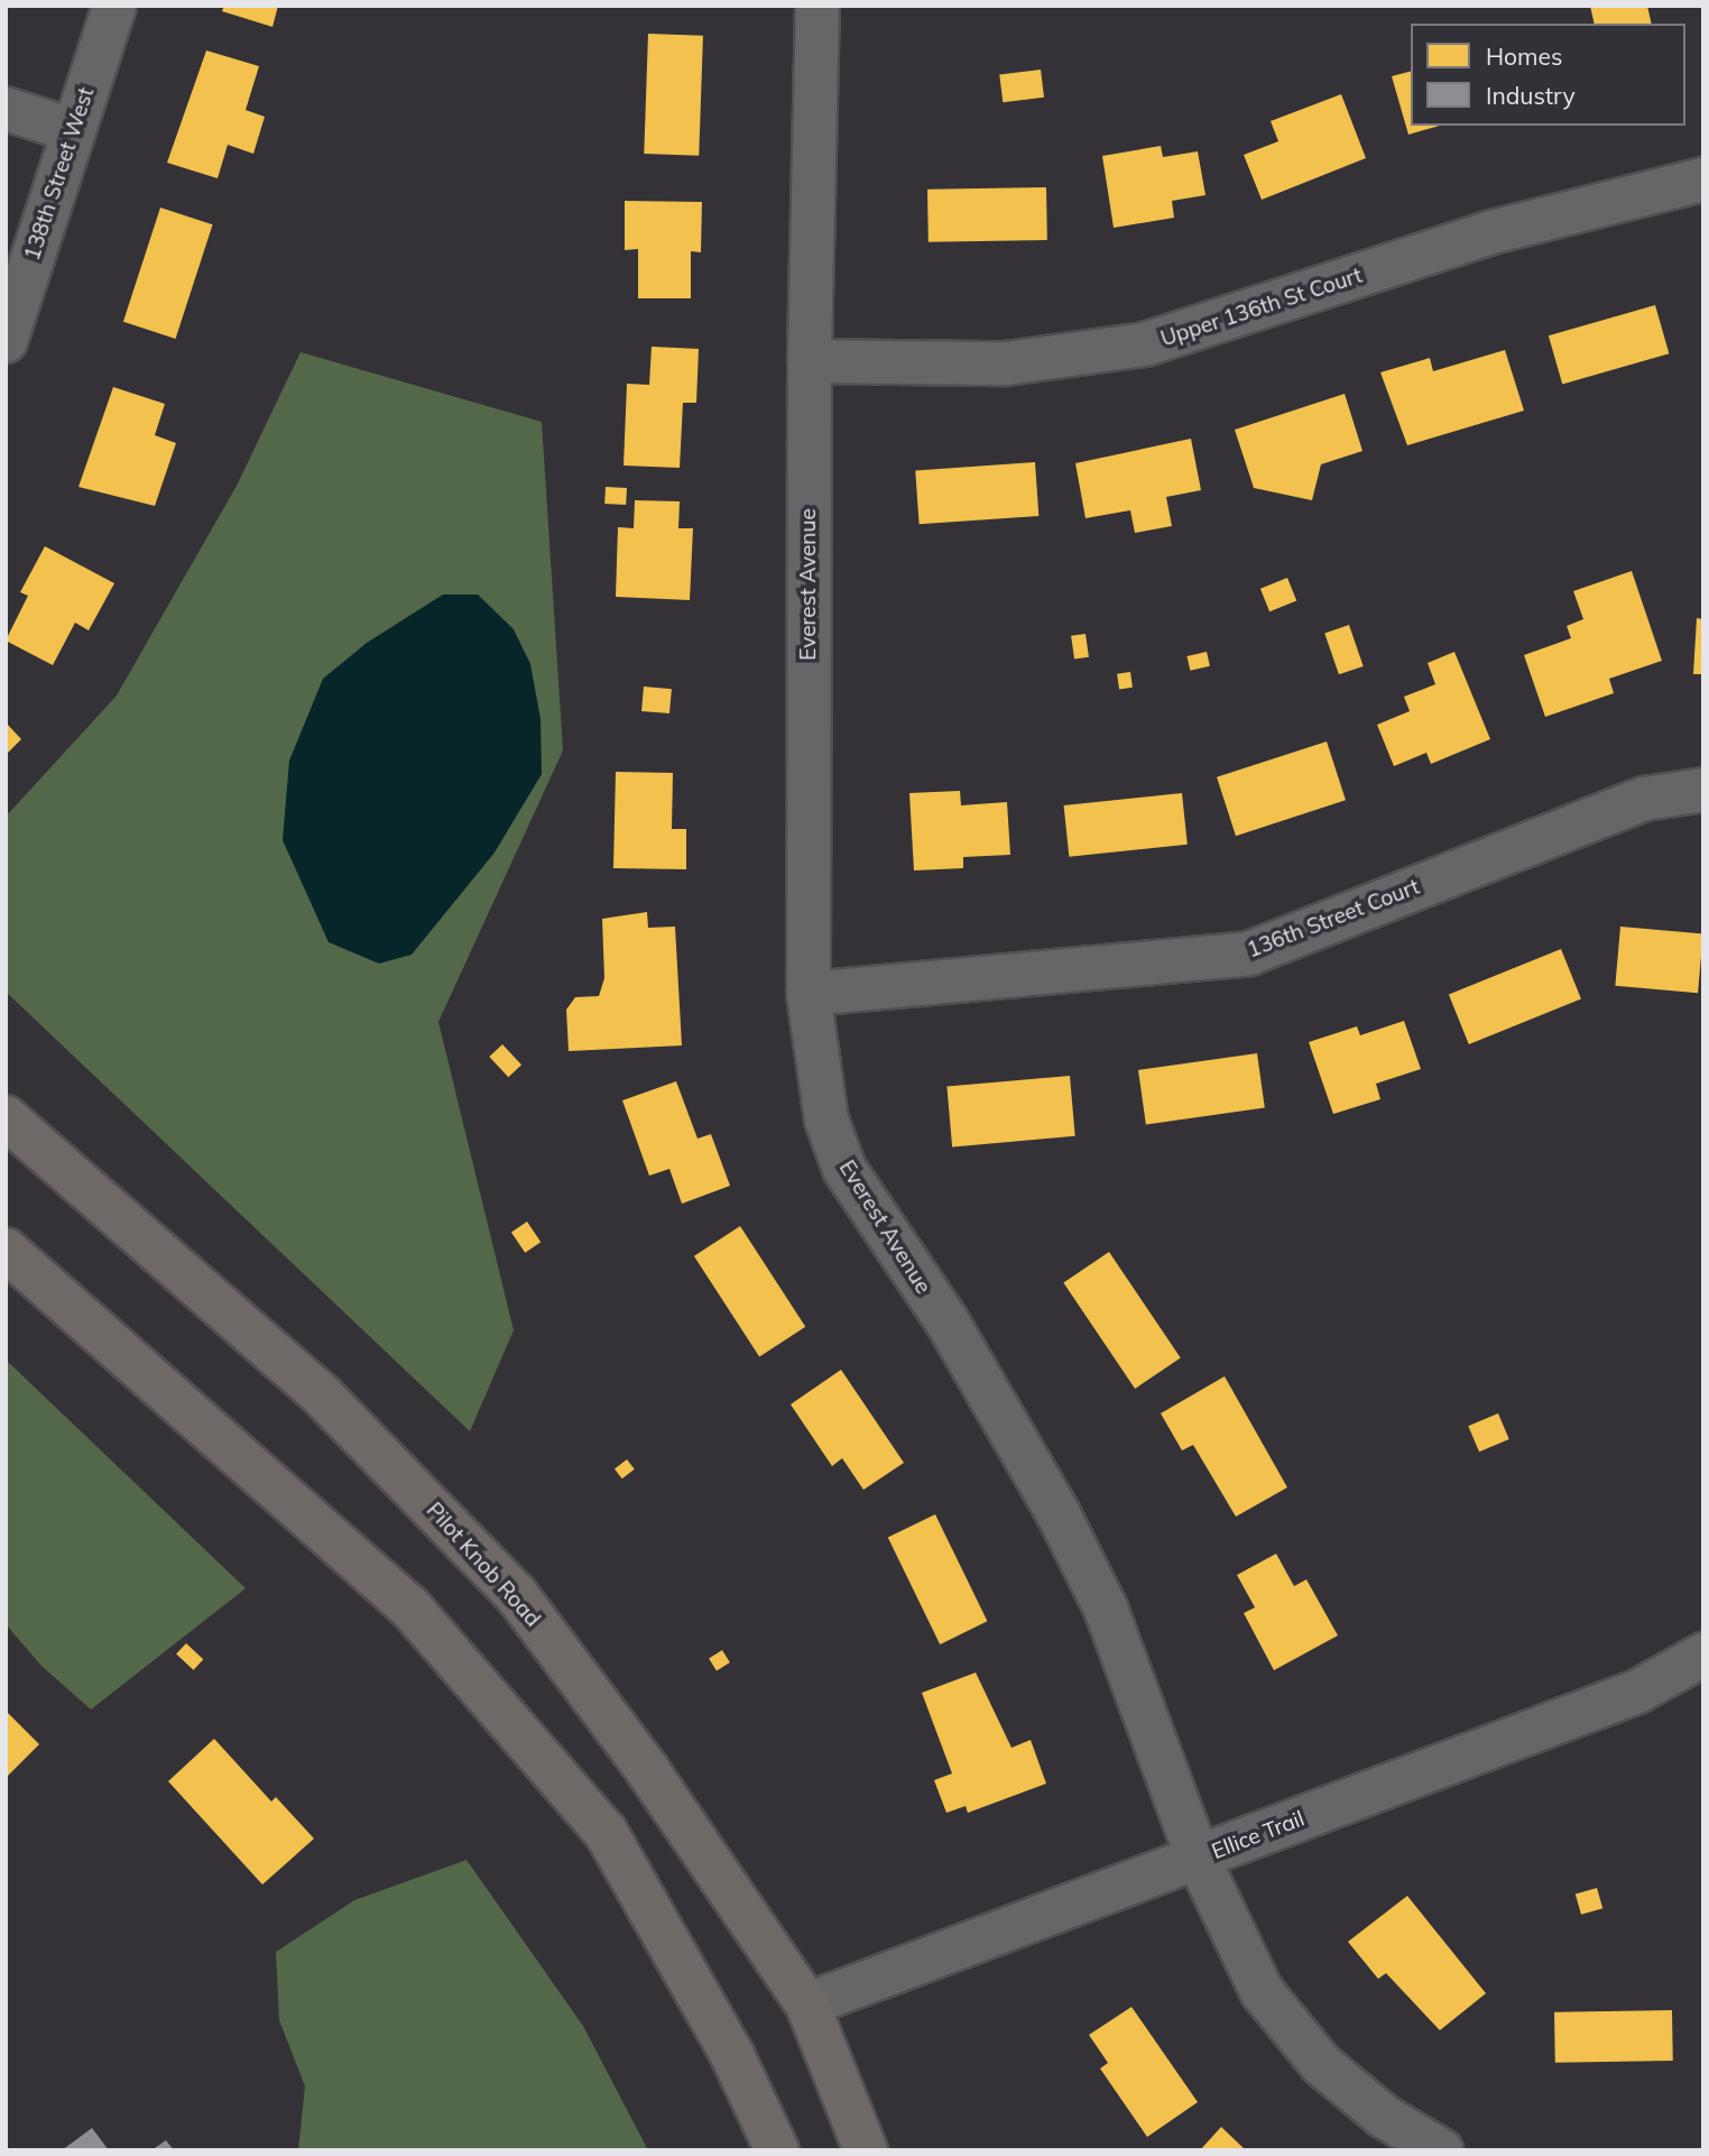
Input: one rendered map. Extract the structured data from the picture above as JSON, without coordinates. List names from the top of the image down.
{
  "streets": {
    "main road": ["Pilot Knob Road"],
    "street": [
      "138th Street West",
      "Upper 136th St Court",
      "Everest Avenue",
      "136th Street Court",
      "Ellice Trail"
    ]
  },
  "crossings": [
    ["Upper 136th St Court", "Everest Avenue"],
    ["Everest Avenue", "136th Street Court"],
    ["Everest Avenue", "Ellice Trail"],
    ["Pilot Knob Road", "Ellice Trail"]
  ],
  "legend": ["Homes", "Industry"]
}
